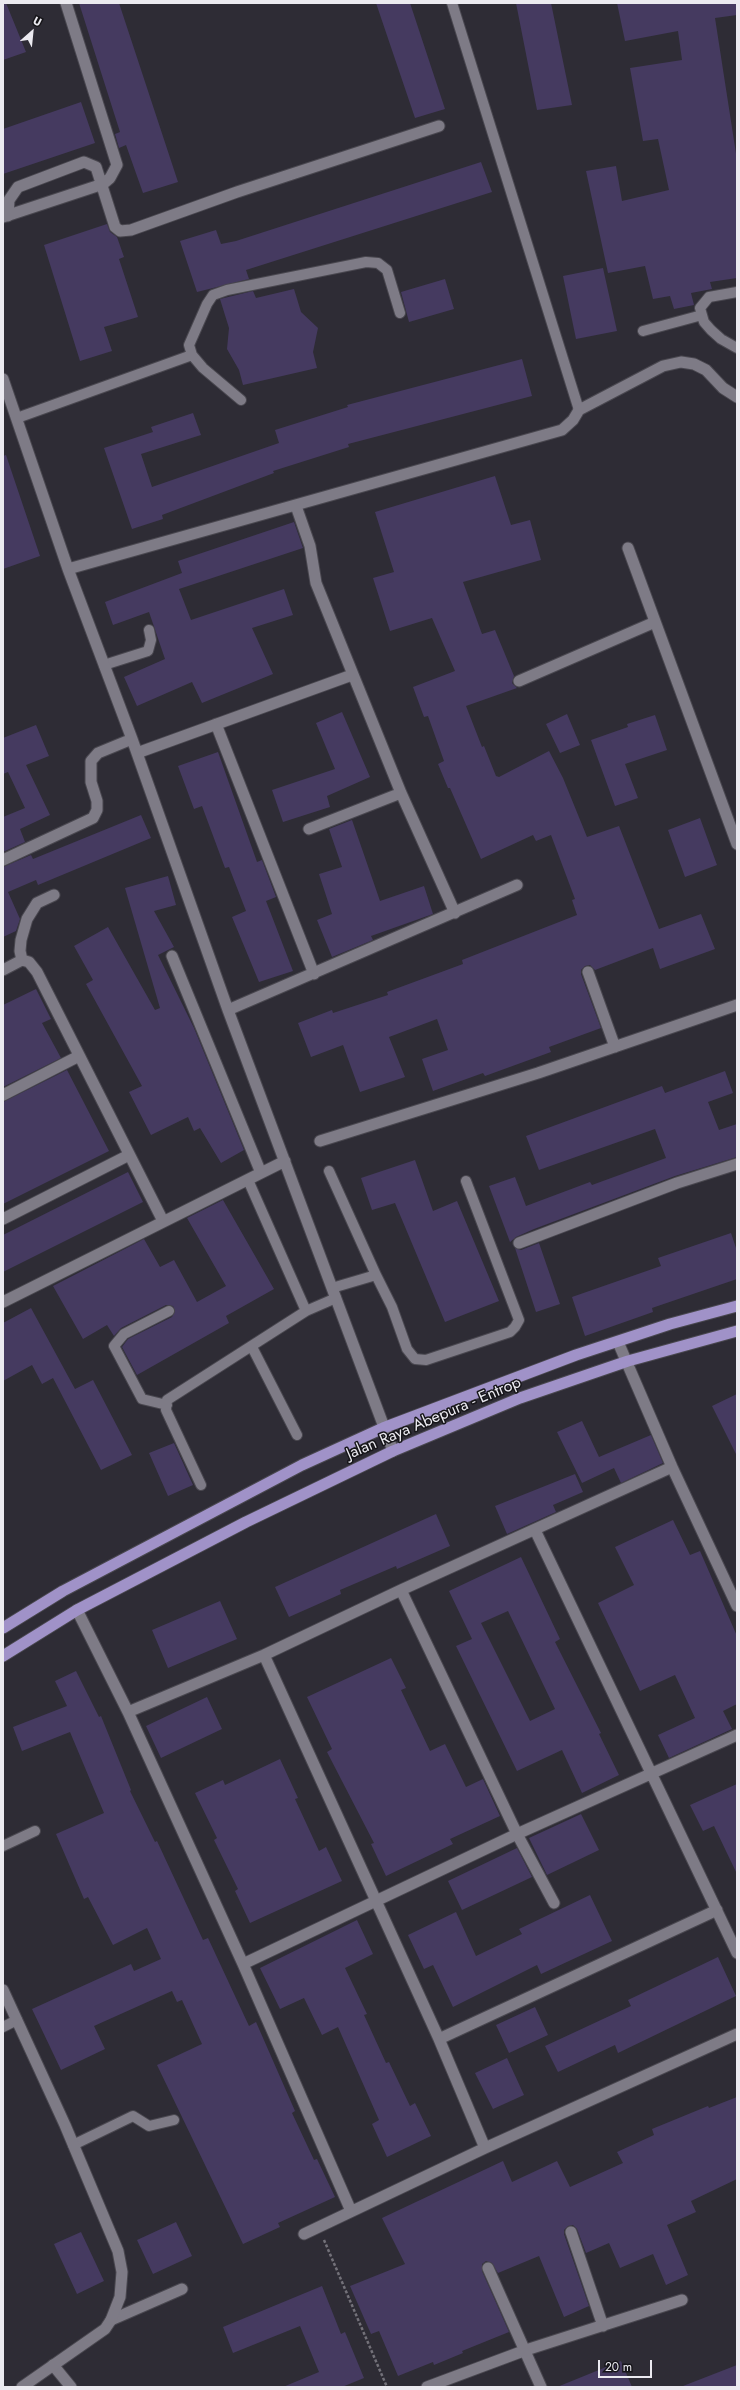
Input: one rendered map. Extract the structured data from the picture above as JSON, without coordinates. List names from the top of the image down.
{
  "streets": {
    "highway": ["Jalan Raya Abepura - Entrop"]
  },
  "scale_bar": "20 m",
  "north": "top right"
}
